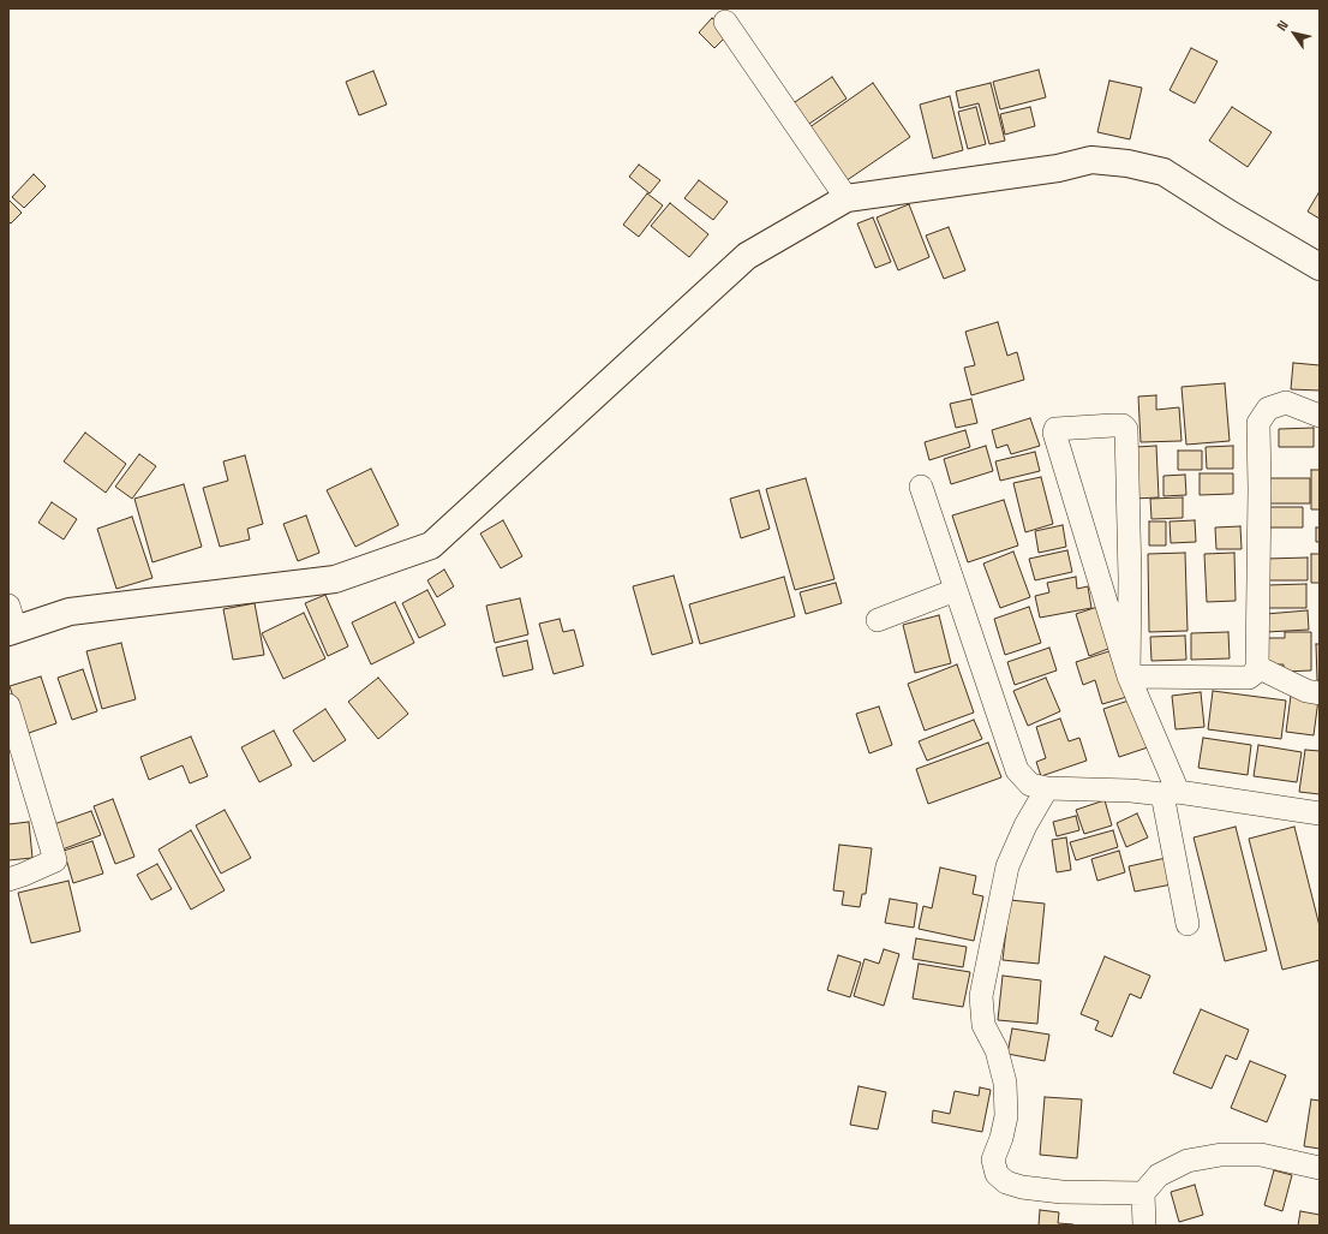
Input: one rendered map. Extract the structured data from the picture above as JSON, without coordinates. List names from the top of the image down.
{
  "north": "top left"
}
